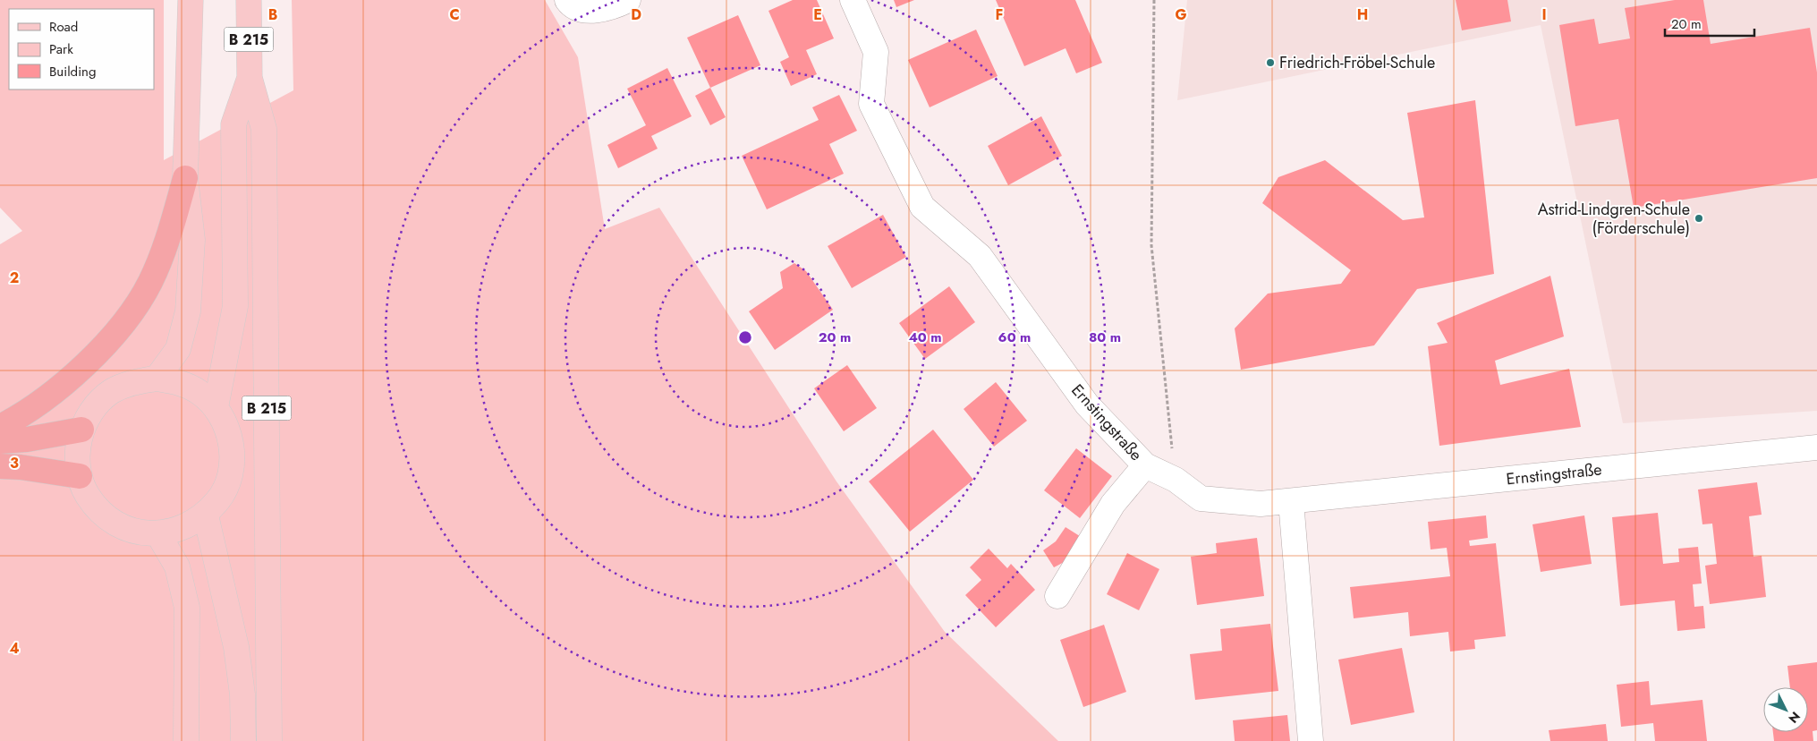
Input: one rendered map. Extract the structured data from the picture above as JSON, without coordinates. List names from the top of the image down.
{
  "streets": {
    "main road": ["B 215"],
    "street": ["Ernstingstraße"]
  },
  "places": ["Friedrich-Fröbel-Schule", "Astrid-Lindgren-Schule (Förderschule)"],
  "legend": ["Road", "Park", "Building"],
  "scale_bar": "20 m",
  "north": "bottom right",
  "grid": {
    "columns": [
      "B",
      "C",
      "D",
      "E",
      "F",
      "G",
      "H",
      "I"
    ],
    "rows": ["2", "3", "4"]
  },
  "rings": [
    "20 m",
    "40 m",
    "60 m",
    "80 m"
  ]
}
